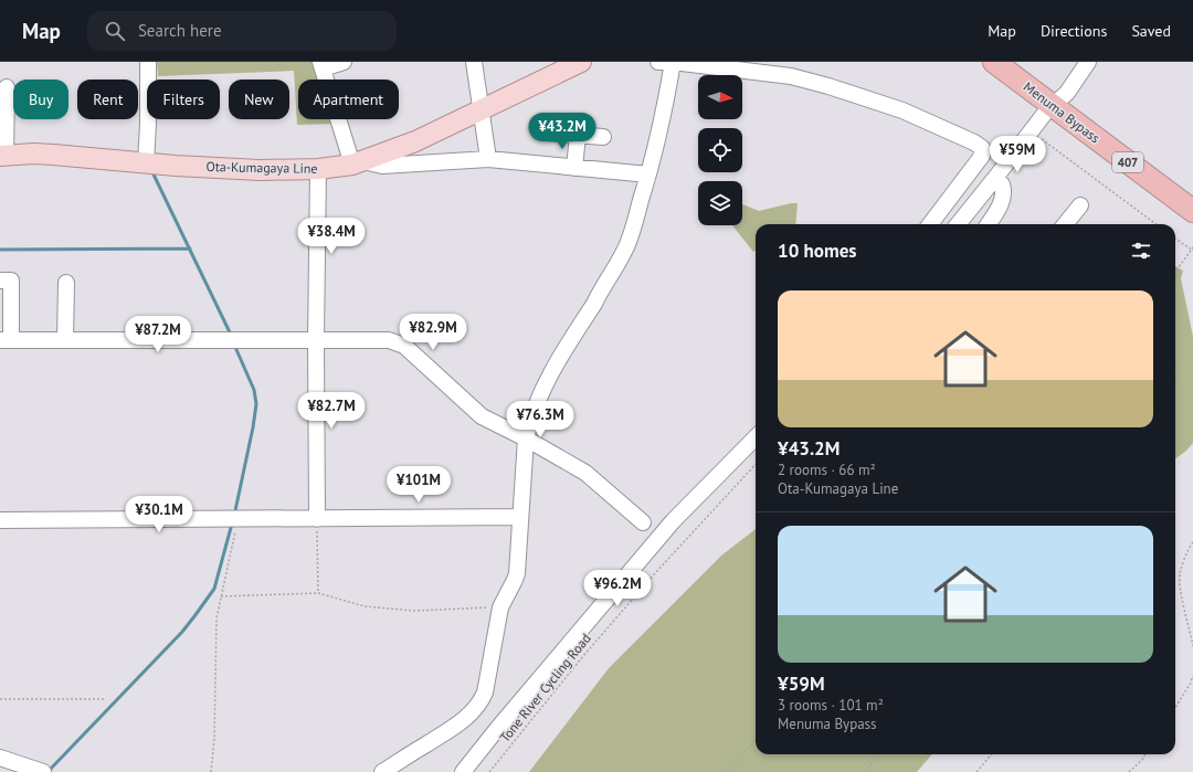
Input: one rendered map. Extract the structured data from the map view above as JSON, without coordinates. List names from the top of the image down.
{
  "streets": {
    "highway": ["Menuma Bypass", "407"],
    "main road": ["Ota-Kumagaya Line"],
    "path": ["Tone River Cycling Road"]
  },
  "north": "right",
  "page": {
    "header": "Map",
    "search": "Search here",
    "nav": ["Map", "Directions", "Saved"],
    "chip": [
      "Buy",
      "Rent",
      "Filters",
      "New",
      "Apartment"
    ],
    "price": [
      "¥43.2M",
      "¥59M",
      "¥38.4M",
      "¥82.9M",
      "¥87.2M",
      "¥82.7M",
      "¥76.3M",
      "¥101M",
      "¥30.1M",
      "¥96.2M"
    ],
    "heading": "10 homes",
    "list": [
      {
        "name": "¥43.2M",
        "note": "2 rooms · 66 m² · Ota-Kumagaya Line"
      },
      {
        "name": "¥59M",
        "note": "3 rooms · 101 m² · Menuma Bypass"
      }
    ]
  }
}
